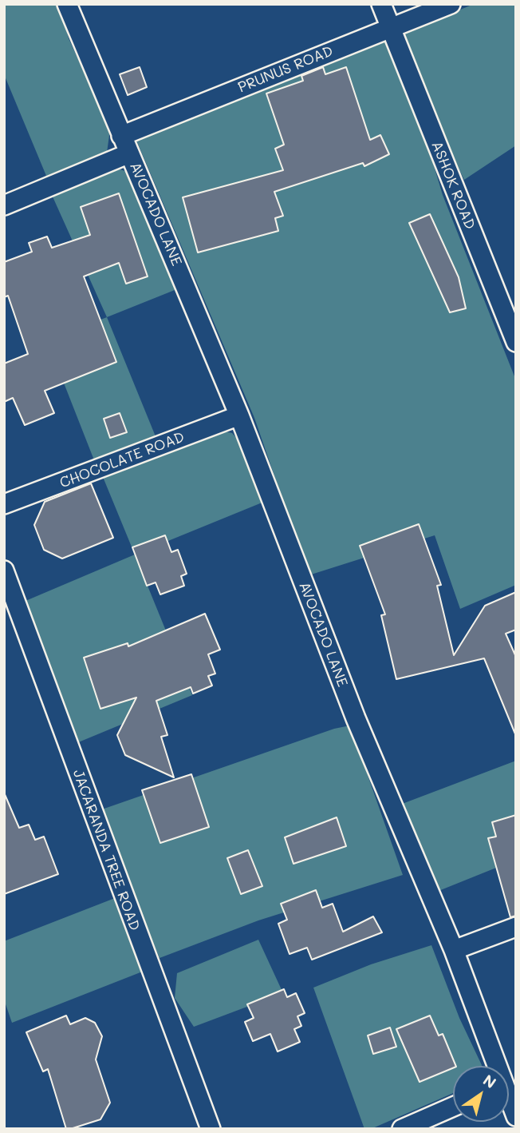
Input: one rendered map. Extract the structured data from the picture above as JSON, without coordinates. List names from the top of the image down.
{
  "streets": {
    "street": [
      "PRUNUS ROAD",
      "ASHOK ROAD",
      "AVOCADO LANE",
      "CHOCOLATE ROAD",
      "JACARANDA TREE ROAD"
    ]
  },
  "crossings": [
    ["PRUNUS ROAD", "ASHOK ROAD"],
    ["PRUNUS ROAD", "AVOCADO LANE"],
    ["AVOCADO LANE", "CHOCOLATE ROAD"]
  ],
  "north": "top right"
}
